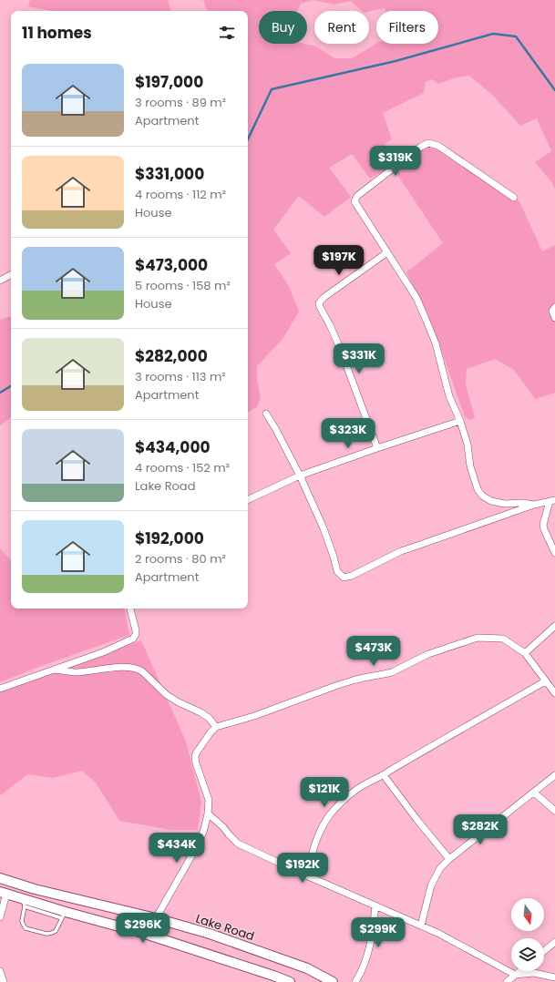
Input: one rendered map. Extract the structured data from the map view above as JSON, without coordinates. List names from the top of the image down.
{
  "streets": {
    "main road": ["Lake Road"]
  },
  "north": "bottom",
  "page": {
    "chip": ["Buy", "Rent", "Filters"],
    "heading": "11 homes",
    "list": [
      {
        "name": "$197,000",
        "note": "3 rooms · 89 m² · Apartment"
      },
      {
        "name": "$331,000",
        "note": "4 rooms · 112 m² · House"
      },
      {
        "name": "$473,000",
        "note": "5 rooms · 158 m² · House"
      },
      {
        "name": "$282,000",
        "note": "3 rooms · 113 m² · Apartment"
      },
      {
        "name": "$434,000",
        "note": "4 rooms · 152 m² · Lake Road"
      },
      {
        "name": "$192,000",
        "note": "2 rooms · 80 m² · Apartment"
      }
    ],
    "price": [
      "$319K",
      "$197K",
      "$331K",
      "$323K",
      "$473K",
      "$121K",
      "$282K",
      "$434K",
      "$192K",
      "$296K",
      "$299K"
    ]
  }
}
